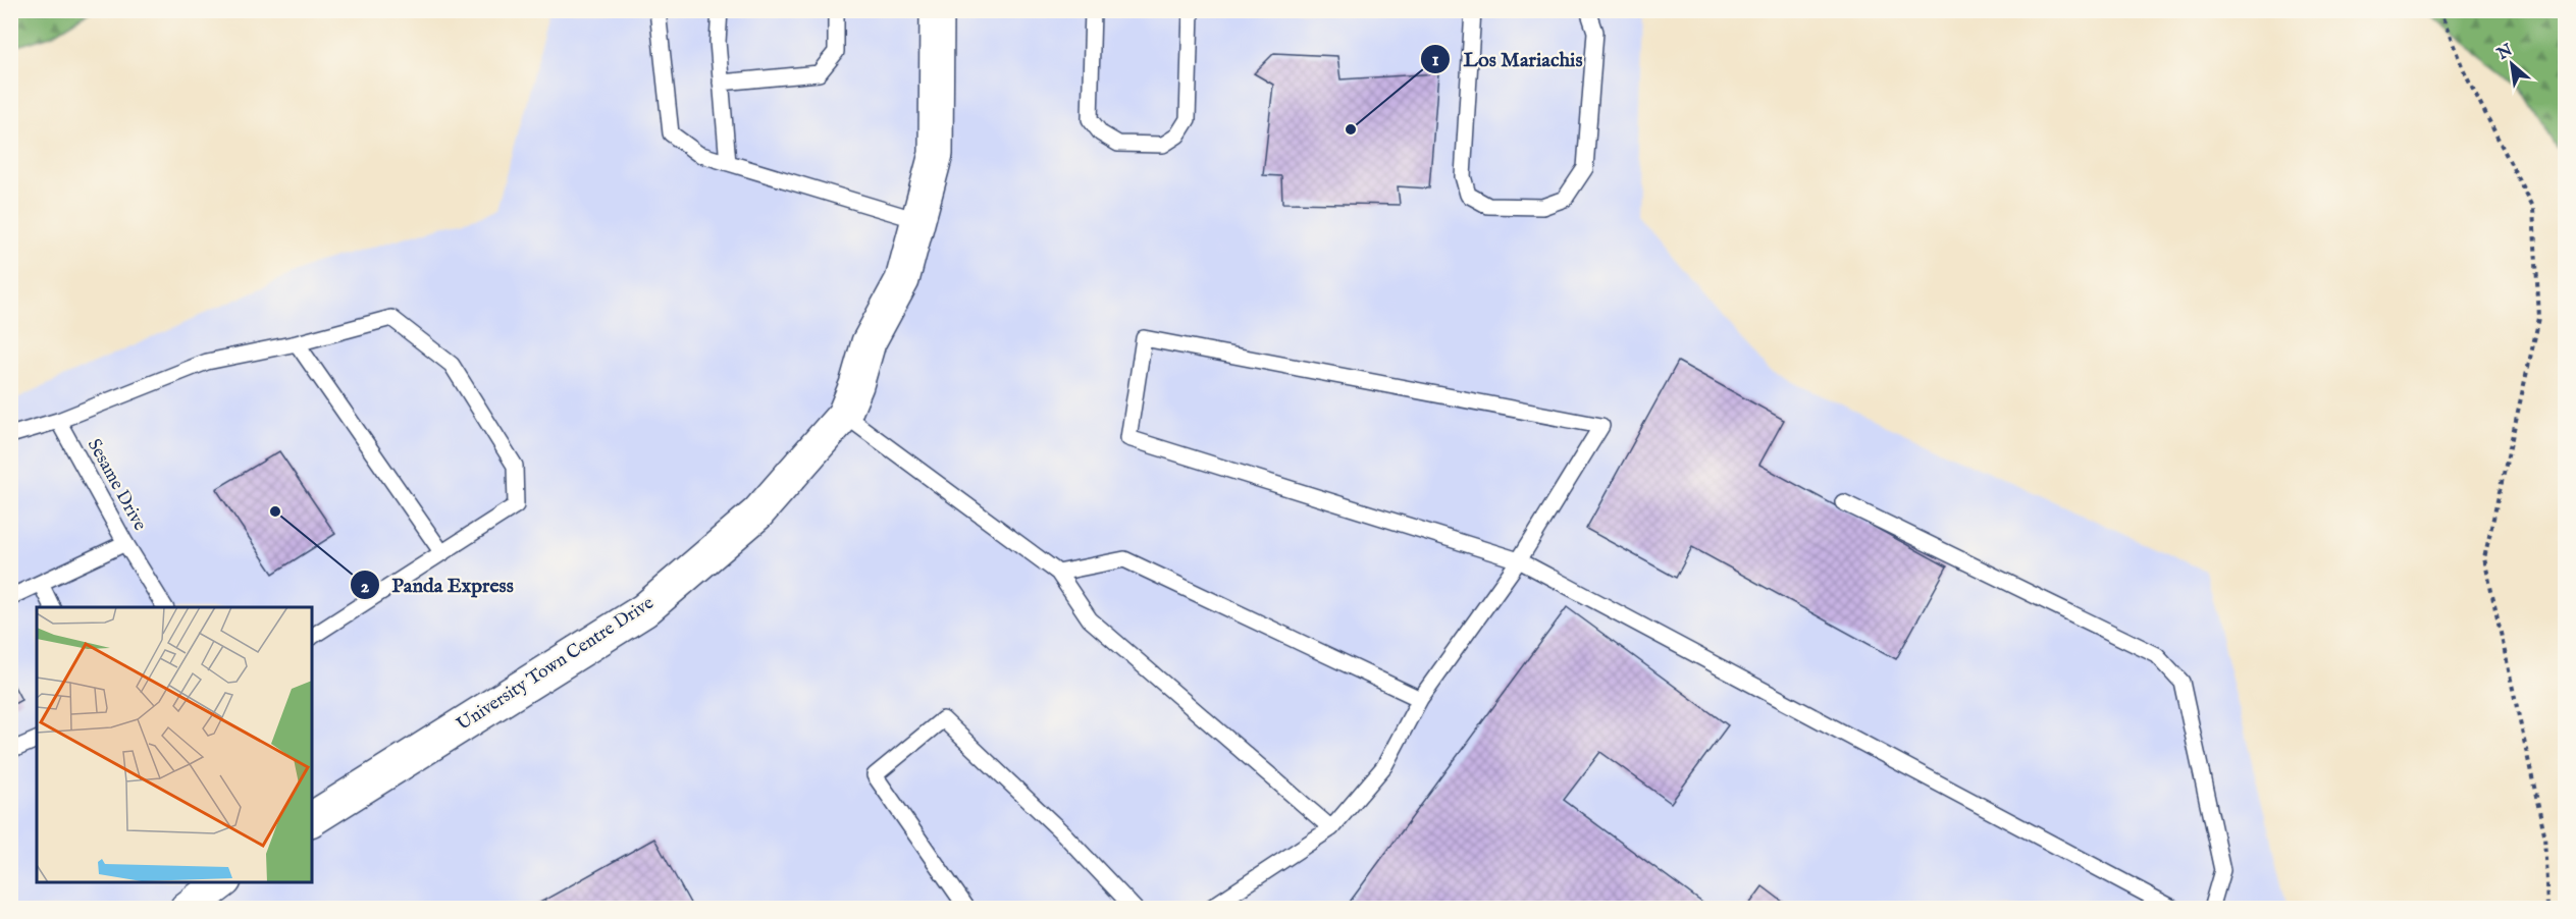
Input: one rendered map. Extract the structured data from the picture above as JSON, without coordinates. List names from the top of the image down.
{
  "streets": {
    "street": ["University Town Centre Drive"],
    "lane": ["Sesame Drive"]
  },
  "places": ["Los Mariachis", "Panda Express"],
  "north": "top left"
}
